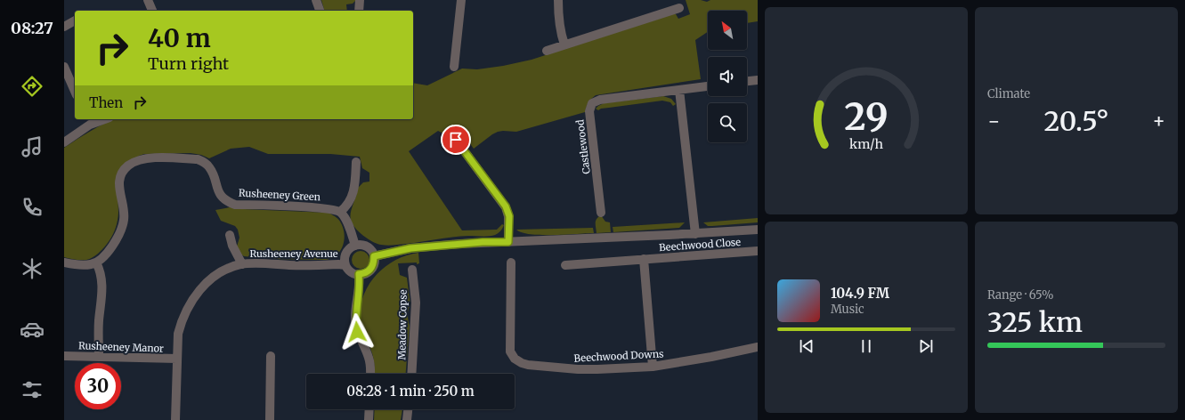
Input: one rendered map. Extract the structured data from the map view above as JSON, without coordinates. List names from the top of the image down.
{
  "streets": {
    "street": [
      "Castlewood",
      "Rusheeney Green",
      "Beechwood Close",
      "Rusheeney Avenue",
      "Meadow Copse",
      "Rusheeney Manor",
      "Beechwood Downs"
    ]
  },
  "crossings": [
    ["Rusheeney Avenue", "Rusheeney Manor"]
  ],
  "north": "top left",
  "page": {
    "tabs": "08:27",
    "tile": [
      "Climate",
      ["Range · 65%", "325 km"]
    ],
    "turn": ["40 m", "Turn right"],
    "then": "Then",
    "heat": ["−", "20.5°", "+"],
    "song": ["104.9 FM", "Music"],
    "limit": "30",
    "trip": "08:28 · 1 min · 250 m",
    "gauge": ["29", "km/h"]
  }
}
